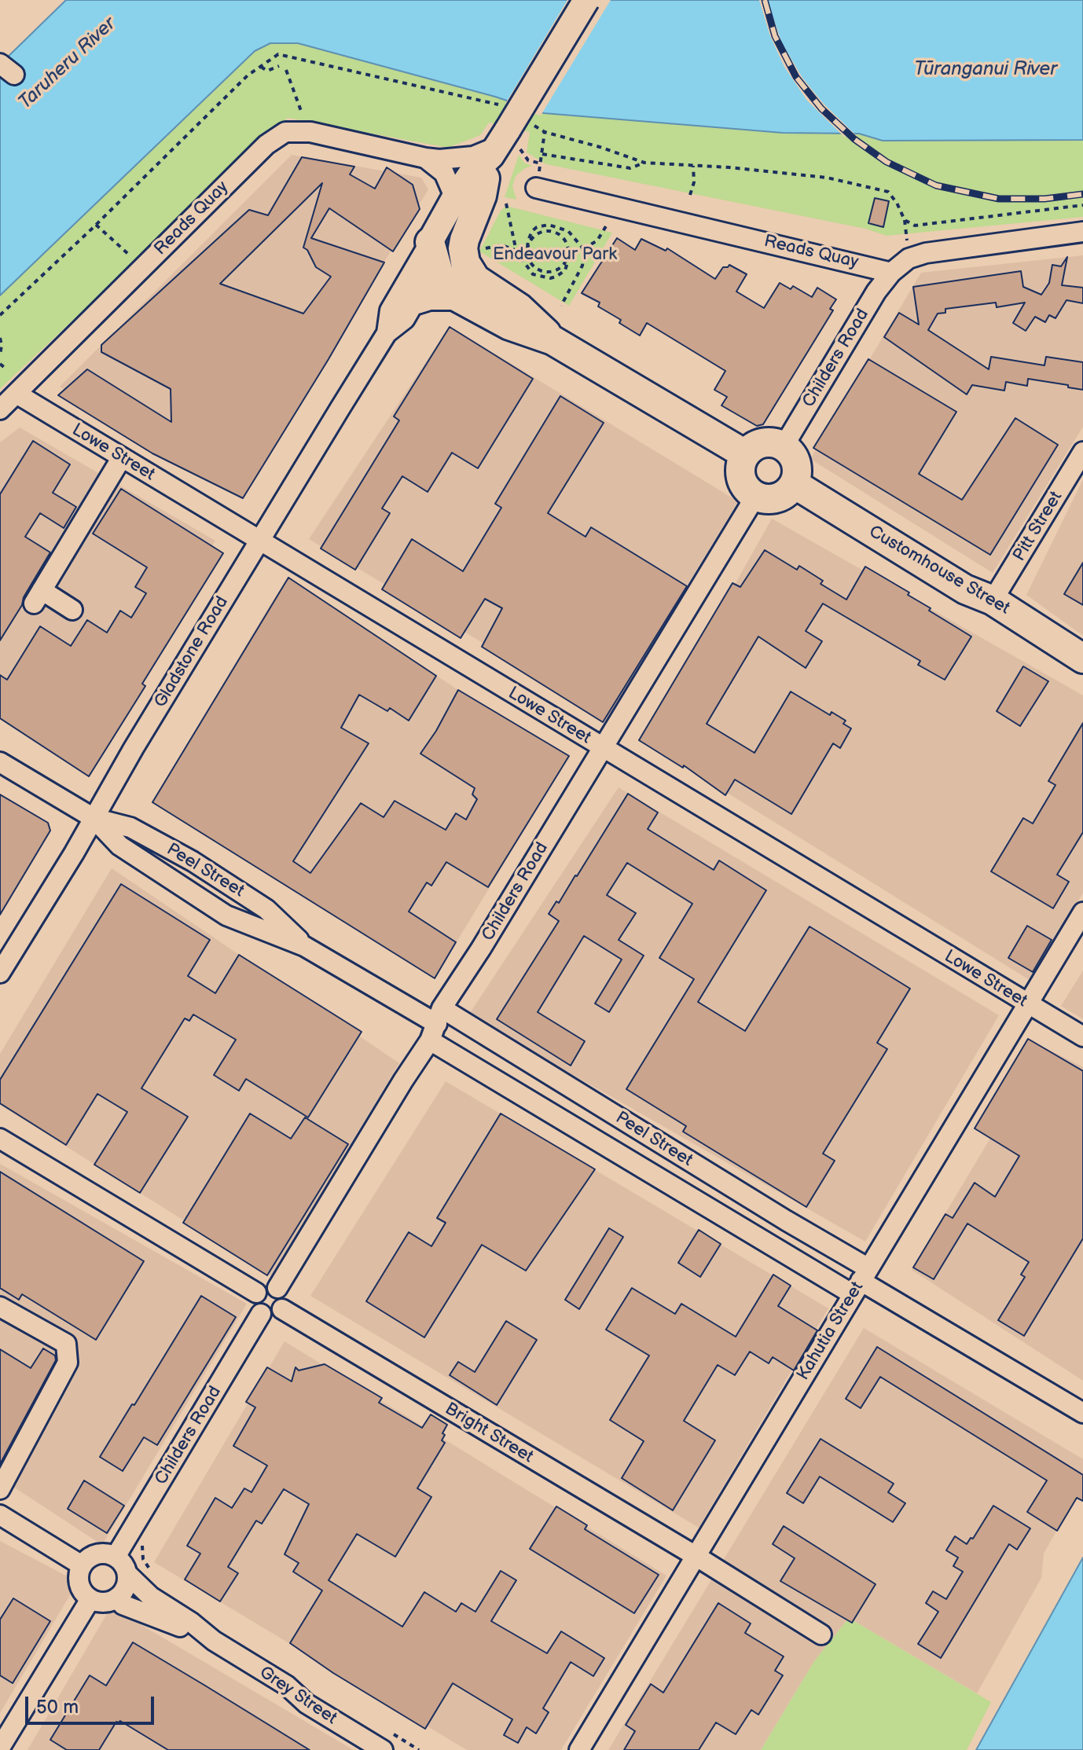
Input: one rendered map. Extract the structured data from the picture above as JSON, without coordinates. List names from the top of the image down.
{
  "streets": {
    "highway": ["Customhouse Street"],
    "main road": ["Gladstone Road"],
    "street": [
      "Reads Quay",
      "Childers Road",
      "Lowe Street",
      "Pitt Street",
      "Peel Street",
      "Kahutia Street",
      "Bright Street",
      "Grey Street"
    ]
  },
  "crossings": [
    ["Reads Quay", "Childers Road"],
    ["Reads Quay", "Lowe Street"],
    ["Reads Quay", "Gladstone Road"],
    ["Childers Road", "Lowe Street"],
    ["Childers Road", "Customhouse Street"],
    ["Childers Road", "Peel Street"],
    ["Childers Road", "Bright Street"],
    ["Childers Road", "Grey Street"],
    ["Lowe Street", "Gladstone Road"],
    ["Lowe Street", "Kahutia Street"],
    ["Pitt Street", "Customhouse Street"],
    ["Gladstone Road", "Peel Street"],
    ["Peel Street", "Kahutia Street"],
    ["Kahutia Street", "Bright Street"]
  ],
  "water": ["Taruheru River", "Tūranganui River"],
  "parks": ["Endeavour Park"],
  "scale_bar": "50 m"
}
